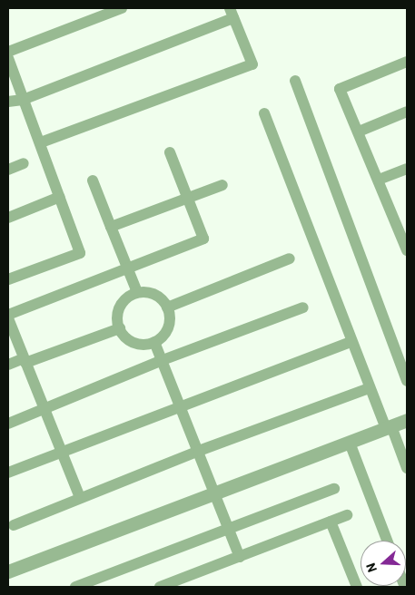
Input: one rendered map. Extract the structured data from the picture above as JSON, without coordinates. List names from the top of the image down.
{
  "north": "left"
}
